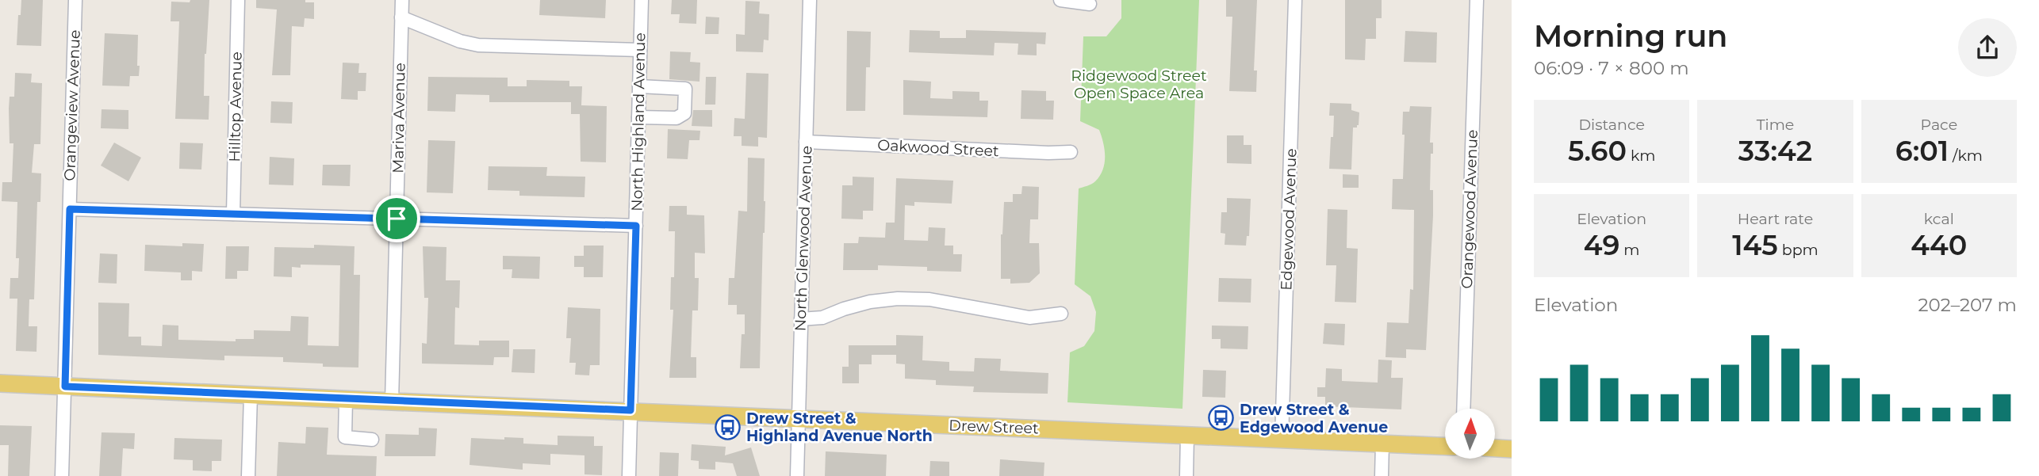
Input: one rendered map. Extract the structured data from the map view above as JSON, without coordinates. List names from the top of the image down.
{
  "streets": {
    "main road": ["Drew Street"],
    "street": [
      "Orangeview Avenue",
      "Hilltop Avenue",
      "Mariva Avenue",
      "North Highland Avenue",
      "Oakwood Street",
      "Orangewood Avenue",
      "Edgewood Avenue",
      "North Glenwood Avenue"
    ]
  },
  "crossings": [
    ["Orangeview Avenue", "Drew Street"],
    ["Mariva Avenue", "Drew Street"],
    ["North Highland Avenue", "Drew Street"],
    ["Oakwood Street", "North Glenwood Avenue"],
    ["Edgewood Avenue", "Drew Street"],
    ["North Glenwood Avenue", "Drew Street"]
  ],
  "parks": ["Ridgewood Street Open Space Area"],
  "places": {
    "bus stop": ["Drew Street & Edgewood Avenue", "Drew Street & Highland Avenue North"]
  },
  "north": "top",
  "page": {
    "heading": ["Morning run", "06:09 · 7 × 800 m"],
    "stats": [
      ["Distance", "5.60 km"],
      ["Time", "33:42"],
      ["Pace", "6:01 /km"],
      ["Elevation", "49 m"],
      ["Heart rate", "145 bpm"],
      ["kcal", "440"]
    ],
    "chart": ["Elevation", "202–207 m"]
  }
}
